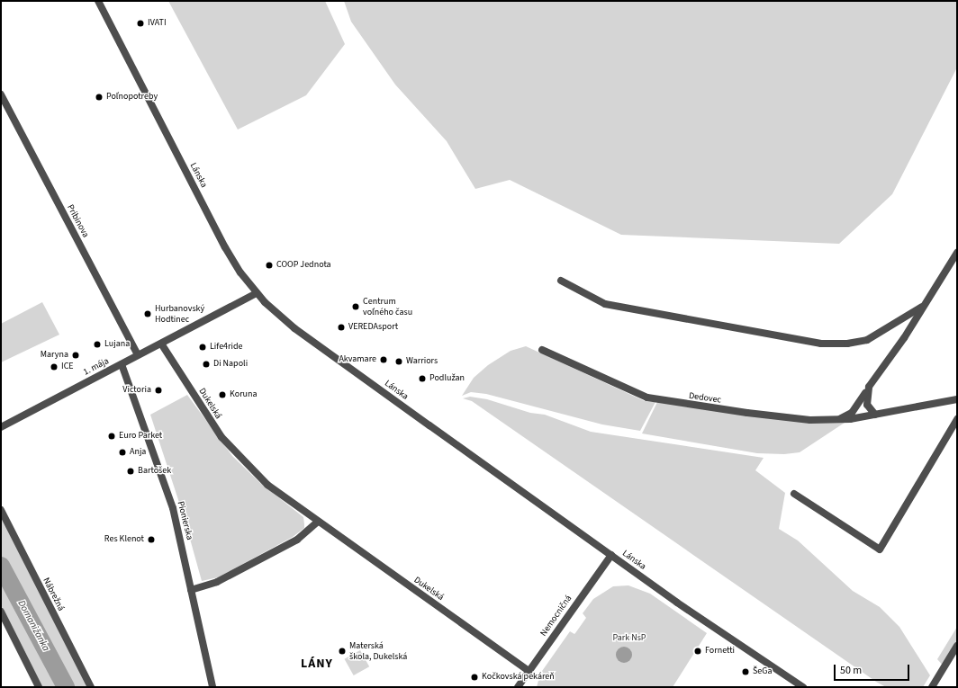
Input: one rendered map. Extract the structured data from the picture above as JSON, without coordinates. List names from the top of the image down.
{
  "streets": {
    "street": [
      "Lánska",
      "Pribinova",
      "1. mája",
      "Dedovec",
      "Dukelská",
      "Pionierska",
      "Nábrežná",
      "Nemocničná"
    ]
  },
  "crossings": [
    ["Lánska", "1. mája"],
    ["Lánska", "Nemocničná"],
    ["Pribinova", "1. mája"],
    ["1. mája", "Dukelská"],
    ["1. mája", "Pionierska"],
    ["Dukelská", "Nemocničná"]
  ],
  "districts": ["LÁNY"],
  "water": ["Domanižanka"],
  "parks": ["Park NsP"],
  "places": [
    "IVATI",
    "Poľnopotreby",
    "COOP Jednota",
    "Centrum voľného času",
    "Hurbanovský Hodtinec",
    "VEREDAsport",
    "Lujana",
    "Life4ride",
    "Maryna",
    "Akvamare",
    "Warriors",
    "Di Napoli",
    "ICE",
    "Podlužan",
    "Victoria",
    "Koruna",
    "Euro Parket",
    "Anja",
    "Bartošek",
    "Res Klenot",
    "Materská škola, Dukelská",
    "Fornetti",
    "ŠeGa",
    "Kočkovská pekáreň"
  ],
  "scale_bar": "50 m"
}
